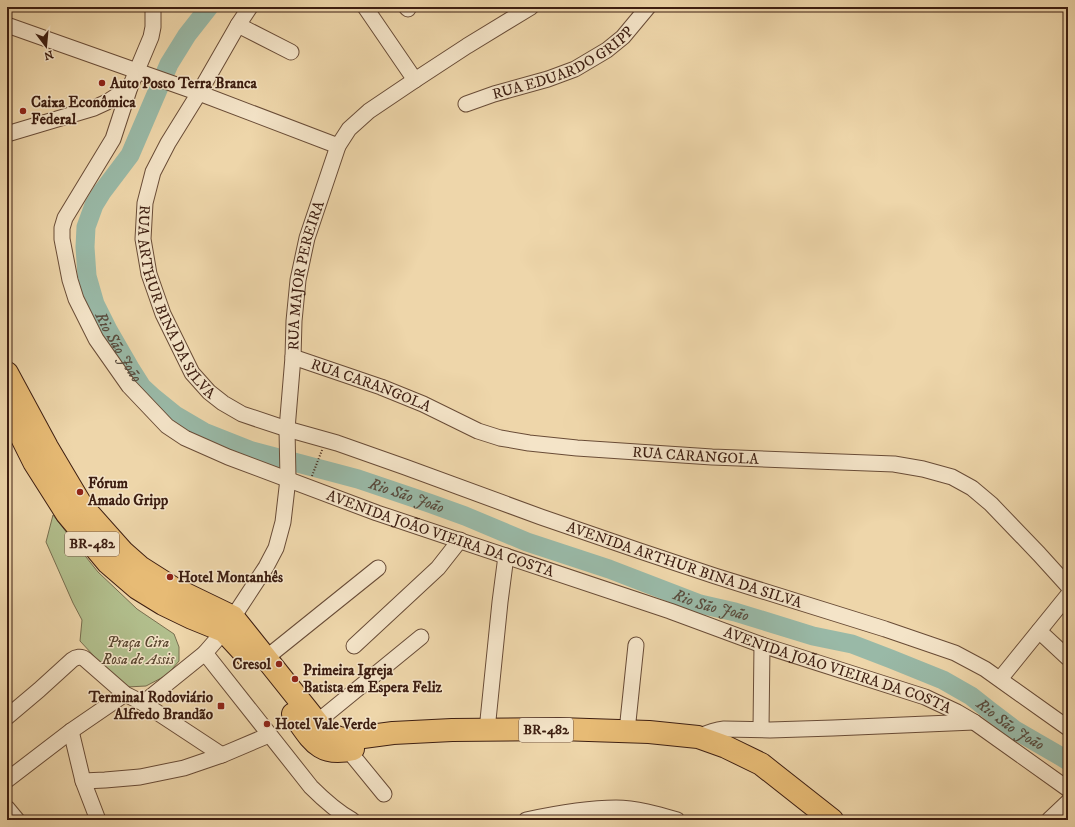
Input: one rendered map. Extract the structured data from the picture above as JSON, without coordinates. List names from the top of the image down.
{
  "streets": {
    "highway": ["BR-482"],
    "street": [
      "RUA EDUARDO GRIPP",
      "RUA MAJOR PEREIRA",
      "RUA ARTHUR BINA DA SILVA",
      "RUA CARANGOLA",
      "AVENIDA JOÃO VIEIRA DA COSTA",
      "AVENIDA ARTHUR BINA DA SILVA"
    ]
  },
  "crossings": [
    ["RUA MAJOR PEREIRA", "RUA ARTHUR BINA DA SILVA"],
    ["RUA MAJOR PEREIRA", "RUA CARANGOLA"],
    ["RUA MAJOR PEREIRA", "AVENIDA JOÃO VIEIRA DA COSTA"],
    ["RUA MAJOR PEREIRA", "BR-482"],
    ["RUA MAJOR PEREIRA", "AVENIDA ARTHUR BINA DA SILVA"],
    ["RUA ARTHUR BINA DA SILVA", "AVENIDA ARTHUR BINA DA SILVA"]
  ],
  "water": ["Rio São João"],
  "parks": ["Praça Cira Rosa de Assis"],
  "places": {
    "other": [
      "Auto Posto Terra Branca",
      "Caixa Econômica Federal",
      "Fórum Amado Gripp",
      "Hotel Montanhês",
      "Cresol",
      "Primeira Igreja Batista em Espera Feliz",
      "Hotel Vale Verde"
    ],
    "transit": ["Terminal Rodoviário Alfredo Brandão"]
  },
  "north": "bottom"
}
